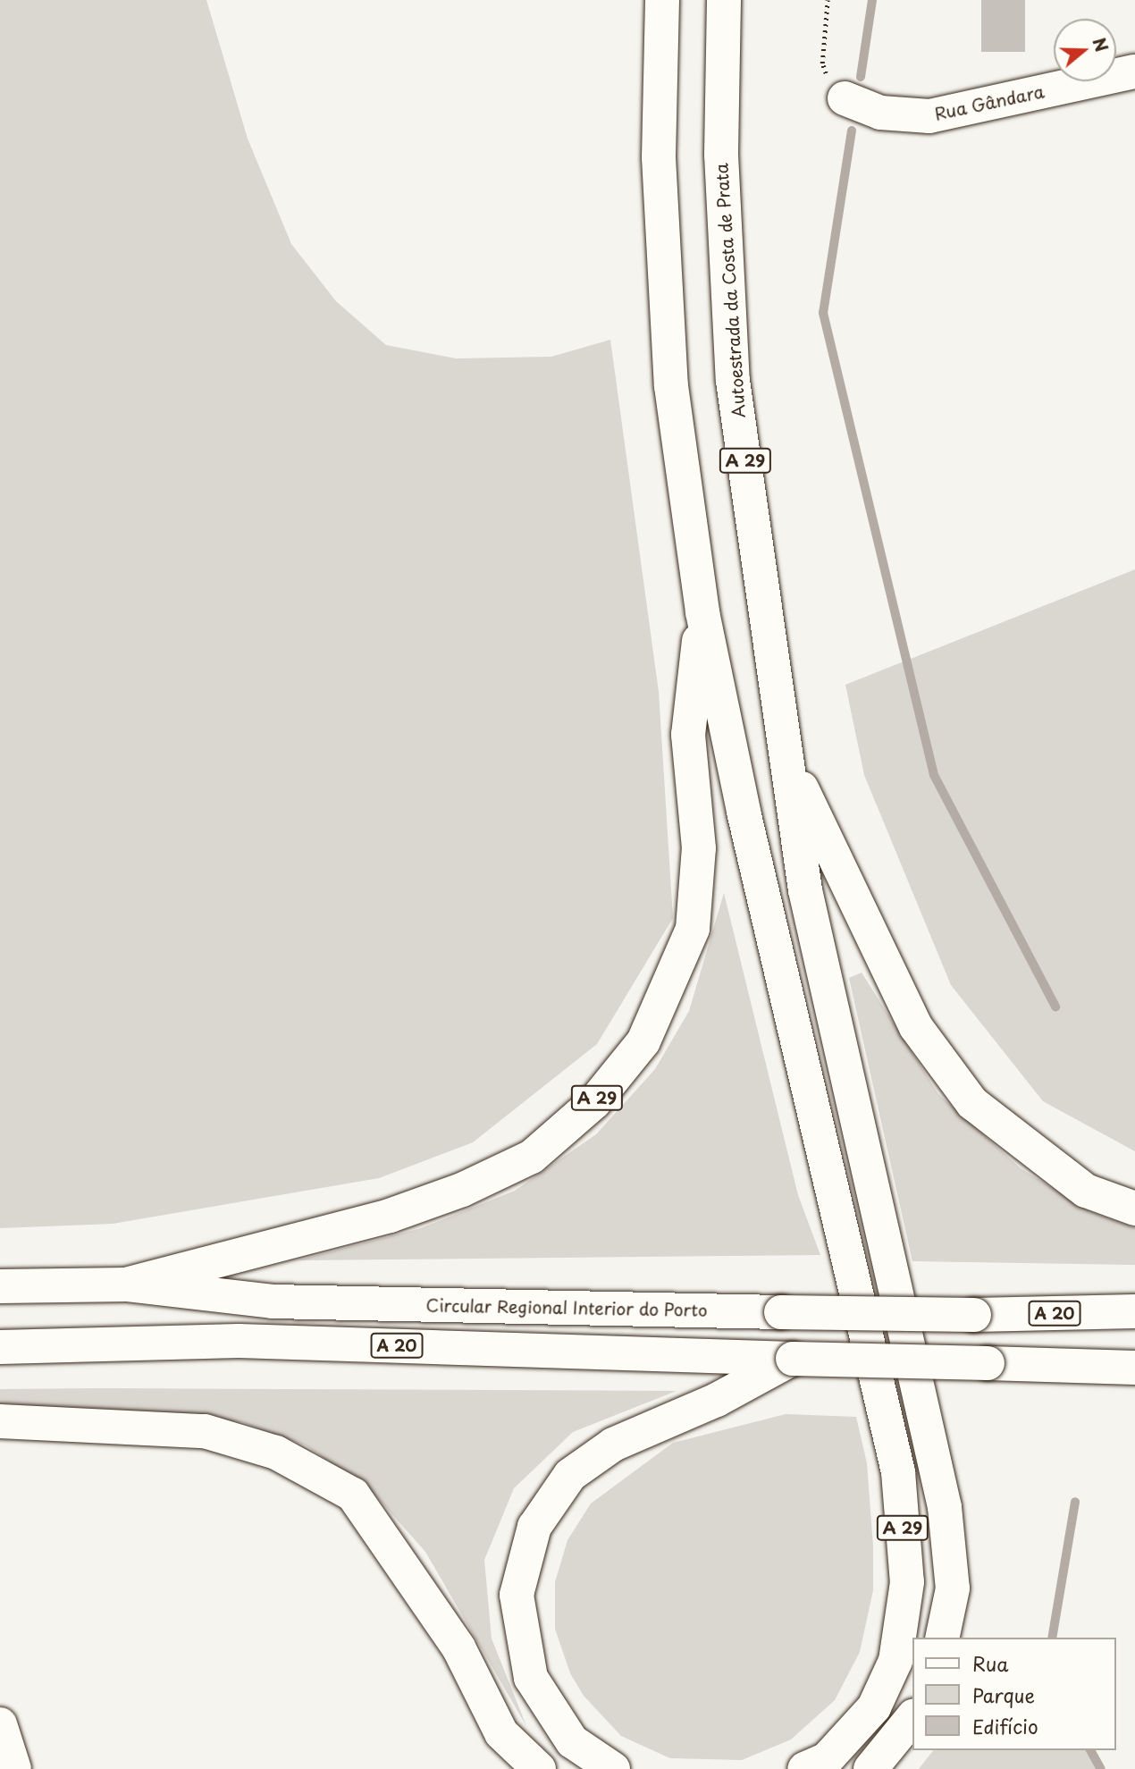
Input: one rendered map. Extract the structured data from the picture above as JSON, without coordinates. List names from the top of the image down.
{
  "streets": {
    "main road": [
      "Rua Gândara",
      "Autoestrada da Costa de Prata",
      "A 29",
      "Circular Regional Interior do Porto",
      "A 20"
    ]
  },
  "crossings": [
    ["Autoestrada da Costa de Prata", "A 29"],
    ["A 29", "Circular Regional Interior do Porto"]
  ],
  "legend": ["Rua", "Parque", "Edifício"],
  "north": "right"
}
